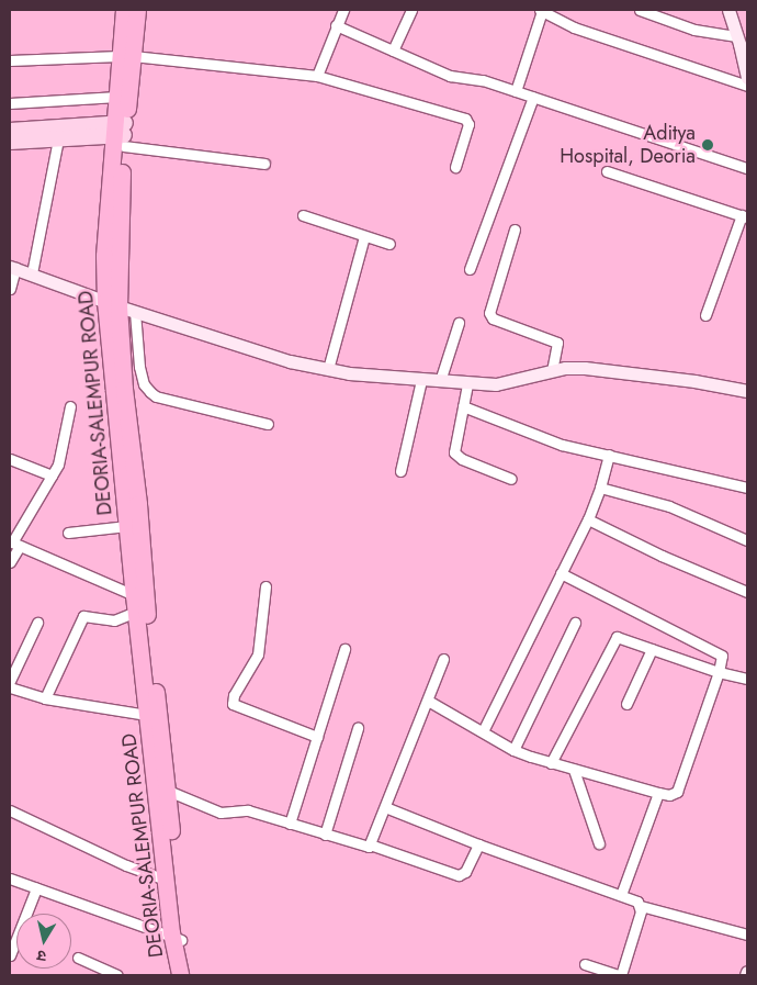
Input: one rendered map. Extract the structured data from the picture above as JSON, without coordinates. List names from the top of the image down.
{
  "streets": {
    "highway": ["DEORIA-SALEMPUR ROAD"]
  },
  "places": ["Aditya Hospital, Deoria"],
  "north": "bottom"
}
